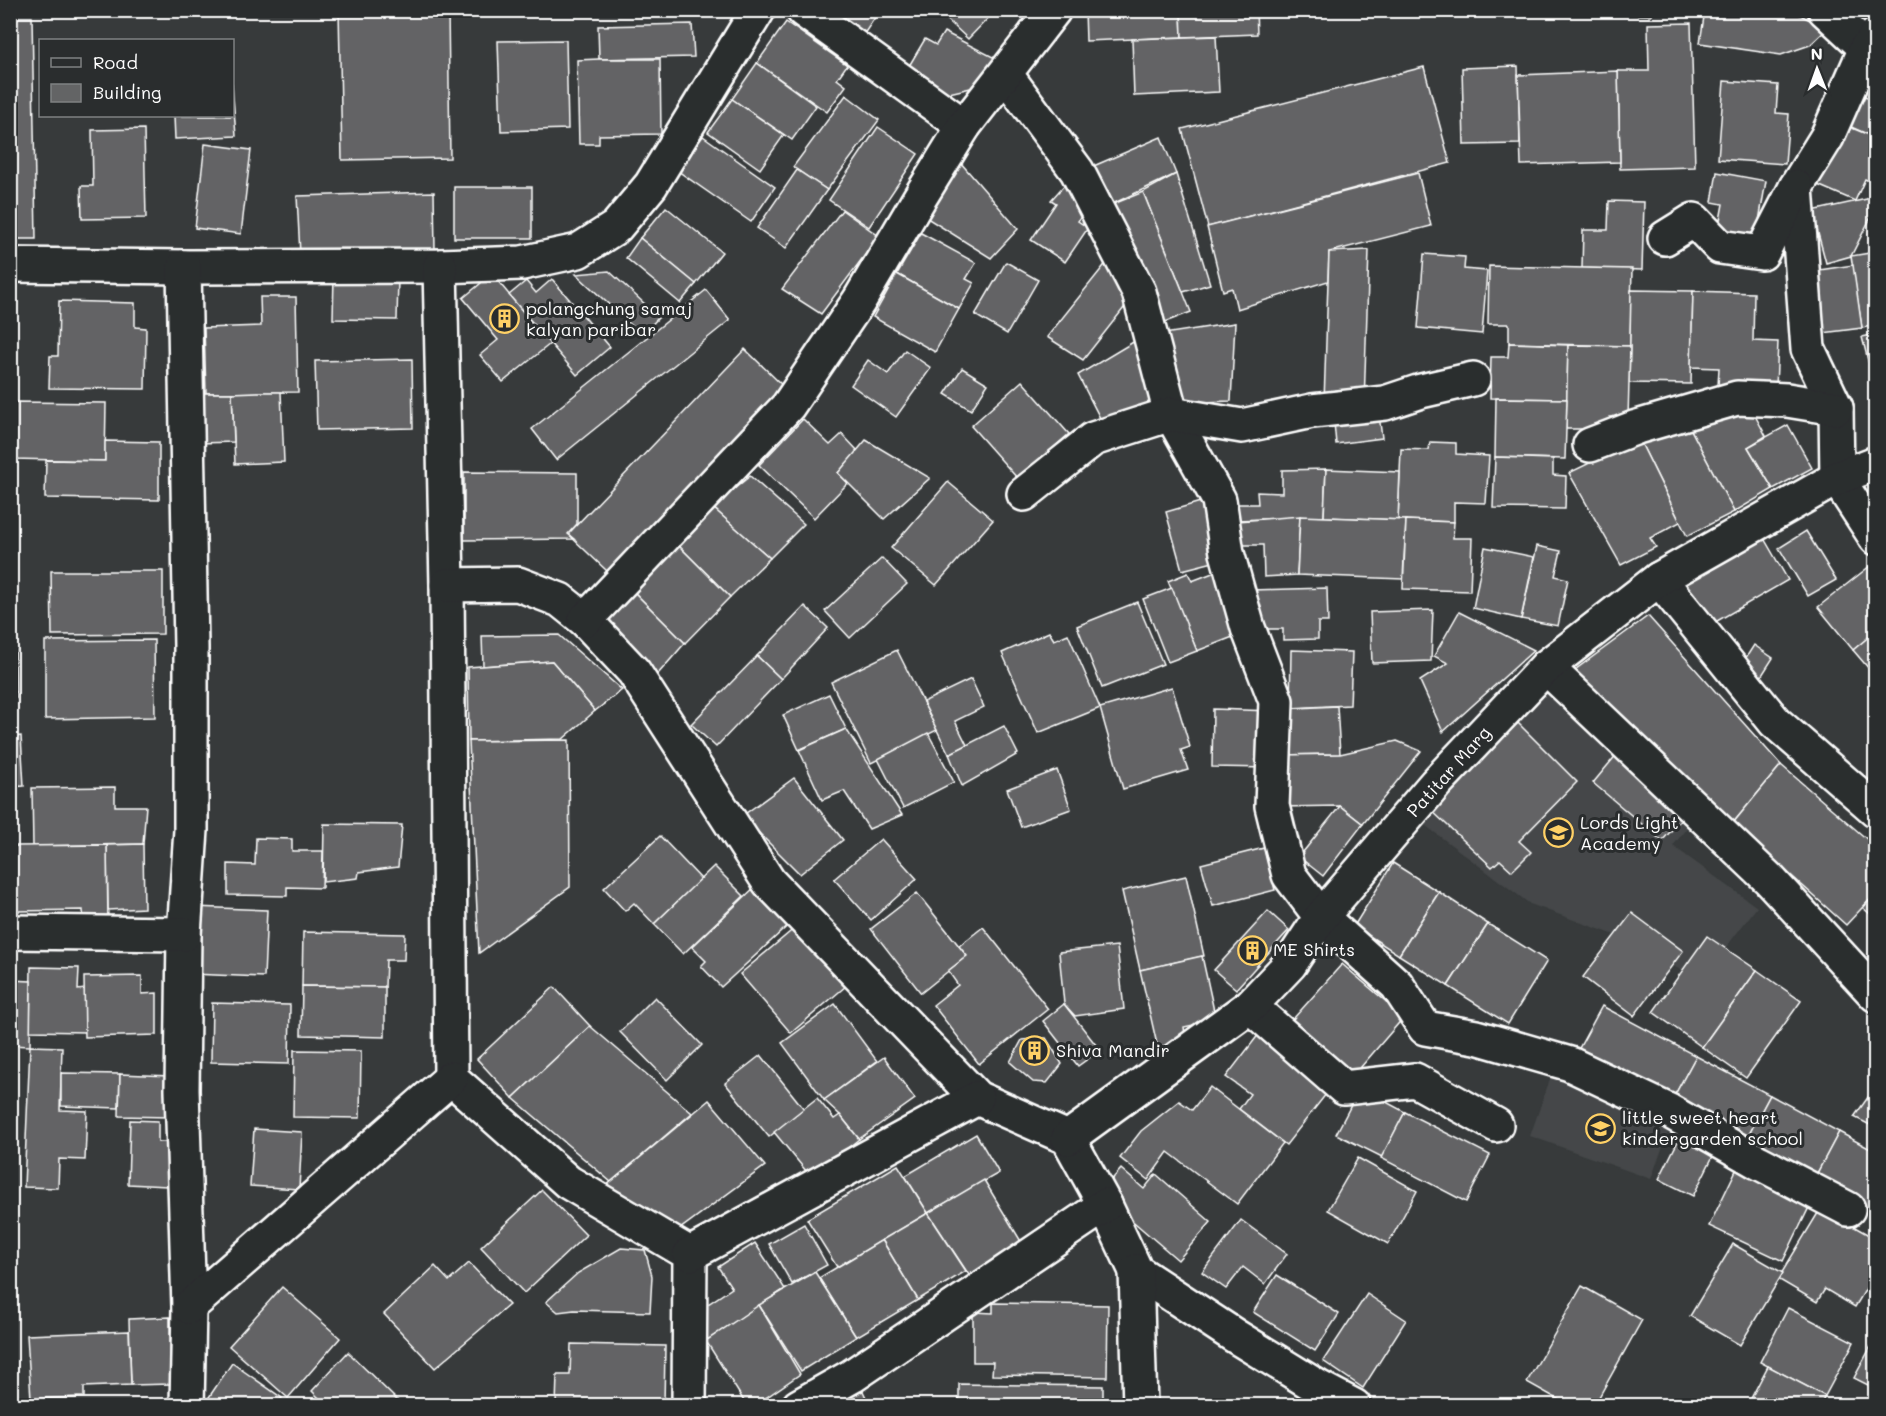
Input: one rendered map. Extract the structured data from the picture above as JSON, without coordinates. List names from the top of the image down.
{
  "streets": {
    "street": ["Patitar Marg"]
  },
  "places": {
    "building": ["polangchung samaj kalyan paribar", "ME Shirts", "Shiva Mandir"],
    "school or university": ["Lords Light Academy", "little sweet heart kindergarden school"]
  },
  "legend": ["Road", "Building"],
  "north": "top"
}
